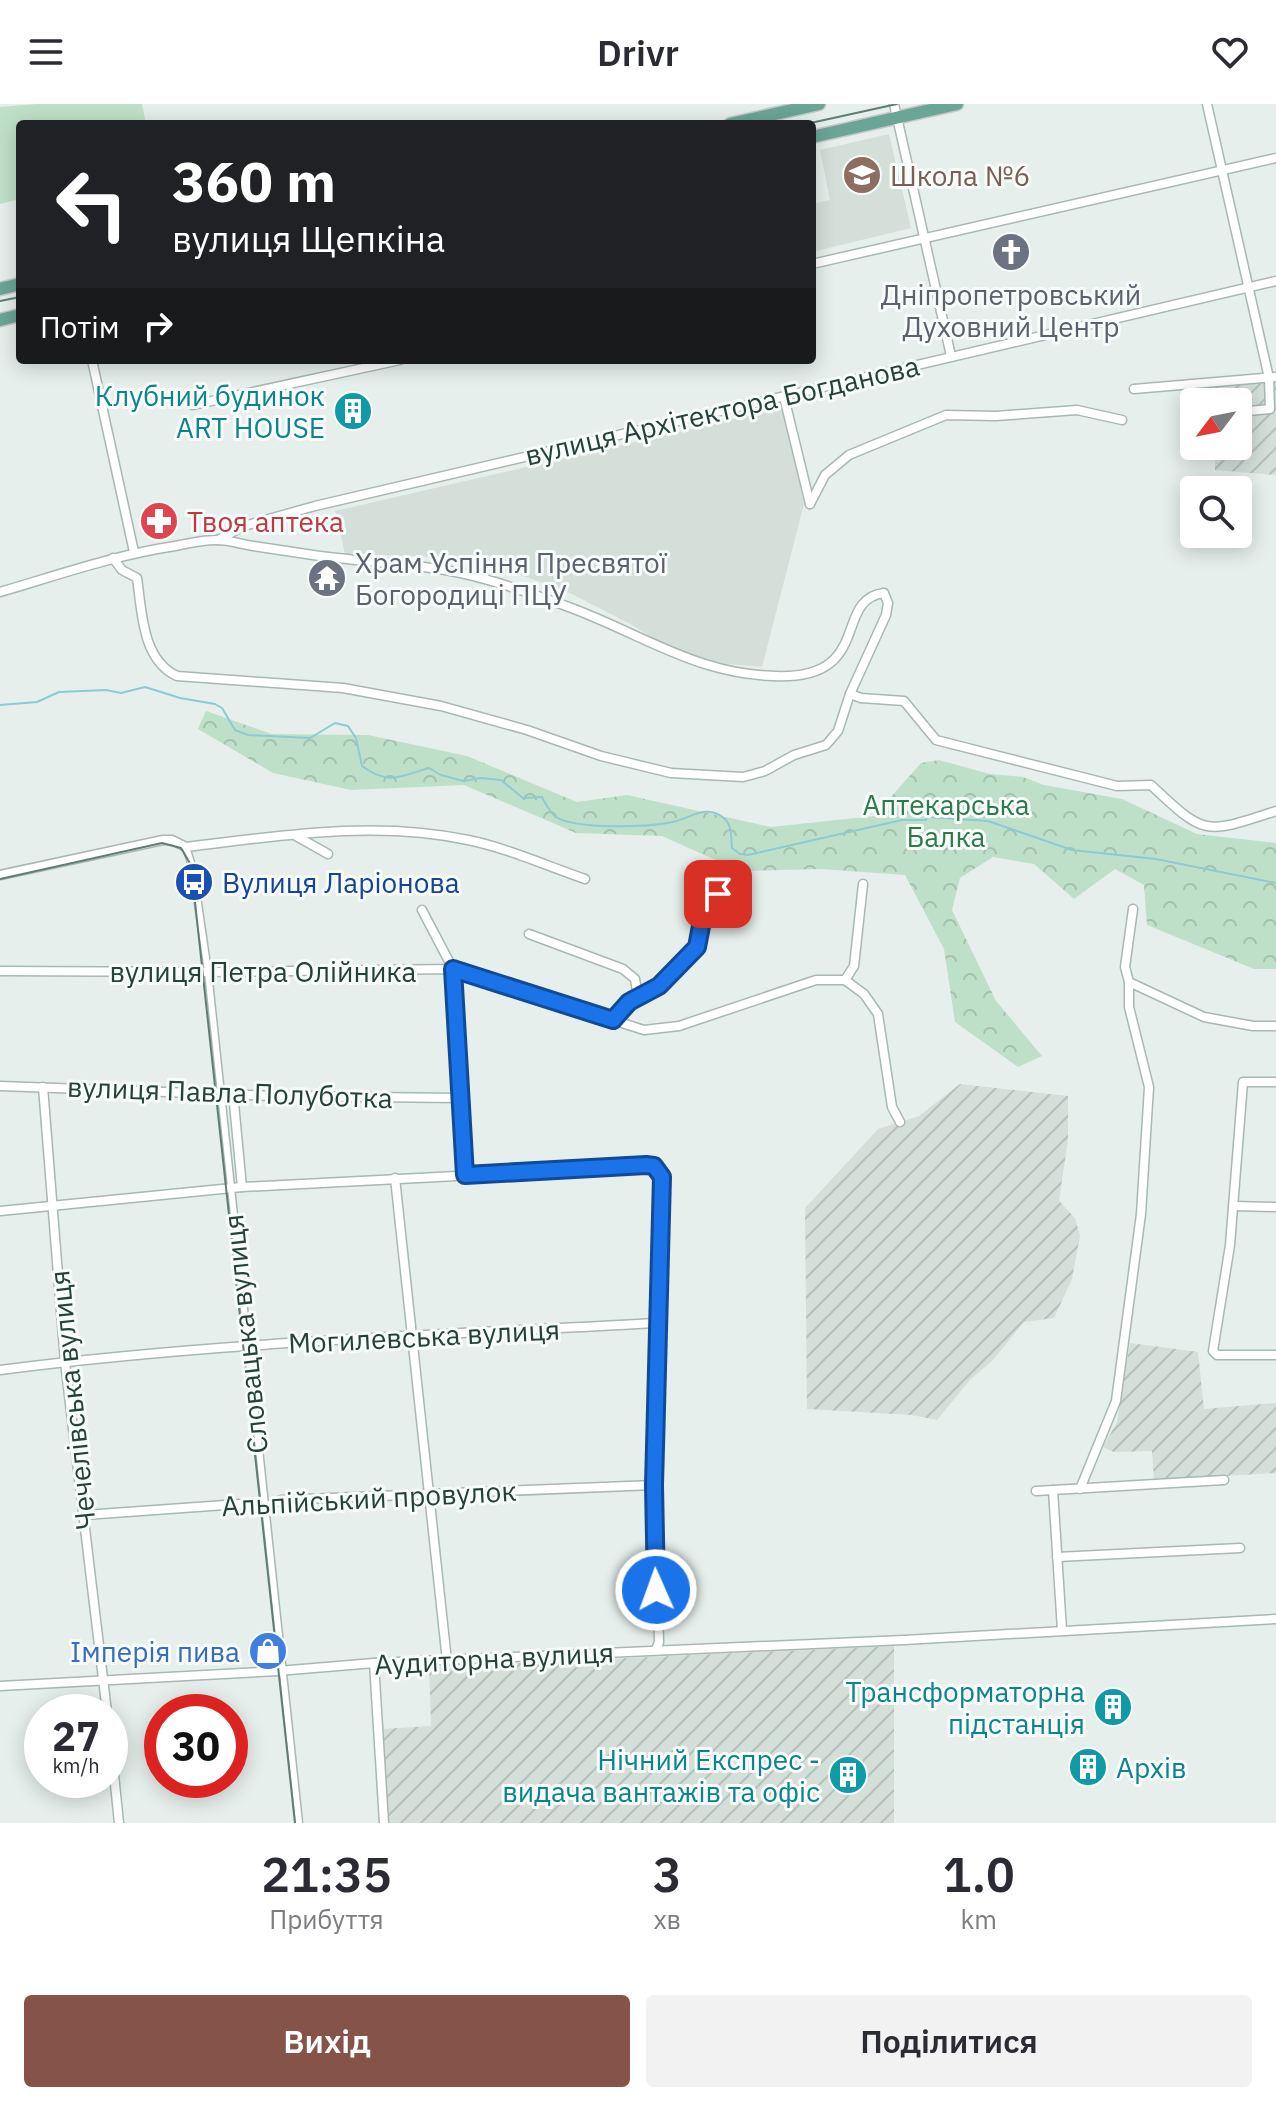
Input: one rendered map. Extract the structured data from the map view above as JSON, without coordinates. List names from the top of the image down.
{
  "streets": {
    "street": [
      "вулиця Архітектора Богданова",
      "вулиця Петра Олійника",
      "вулиця Павла Полуботка",
      "Словацька вулиця",
      "Могилевська вулиця",
      "Чечелівська вулиця",
      "Альпійський провулок",
      "Аудиторна вулиця"
    ]
  },
  "crossings": [
    ["вулиця Петра Олійника", "Словацька вулиця"],
    ["вулиця Павла Полуботка", "Словацька вулиця"],
    ["вулиця Павла Полуботка", "Чечелівська вулиця"],
    ["Словацька вулиця", "Могилевська вулиця"],
    ["Словацька вулиця", "Альпійський провулок"],
    ["Словацька вулиця", "Аудиторна вулиця"],
    ["Могилевська вулиця", "Чечелівська вулиця"],
    ["Чечелівська вулиця", "Альпійський провулок"],
    ["Чечелівська вулиця", "Аудиторна вулиця"]
  ],
  "parks": ["Аптекарська Балка"],
  "places": {
    "school or university": ["Школа №6"],
    "church": ["Дніпропетровський Духовний Центр"],
    "building": [
      "Клубний будинок ART HOUSE",
      "Трансформаторна підстанція",
      "Архів",
      "Нічний Експрес - видача вантажів та офіс"
    ],
    "pharmacy": ["Твоя аптека"],
    "temple": ["Храм Успіння Пресвятої Богородиці ПЦУ"],
    "bus stop": ["Вулиця Ларіонова"],
    "shop": ["Імперія пива"]
  },
  "north": "bottom left",
  "page": {
    "header": "Drivr",
    "turn": ["360 m", "вулиця Щепкіна"],
    "then": "Потім",
    "speed": "27 km/h",
    "limit": "30",
    "eta": [
      "21:35",
      "Прибуття",
      "3",
      "хв",
      "1.0",
      "km"
    ],
    "buttons": ["Вихід", "Поділитися"]
  }
}
